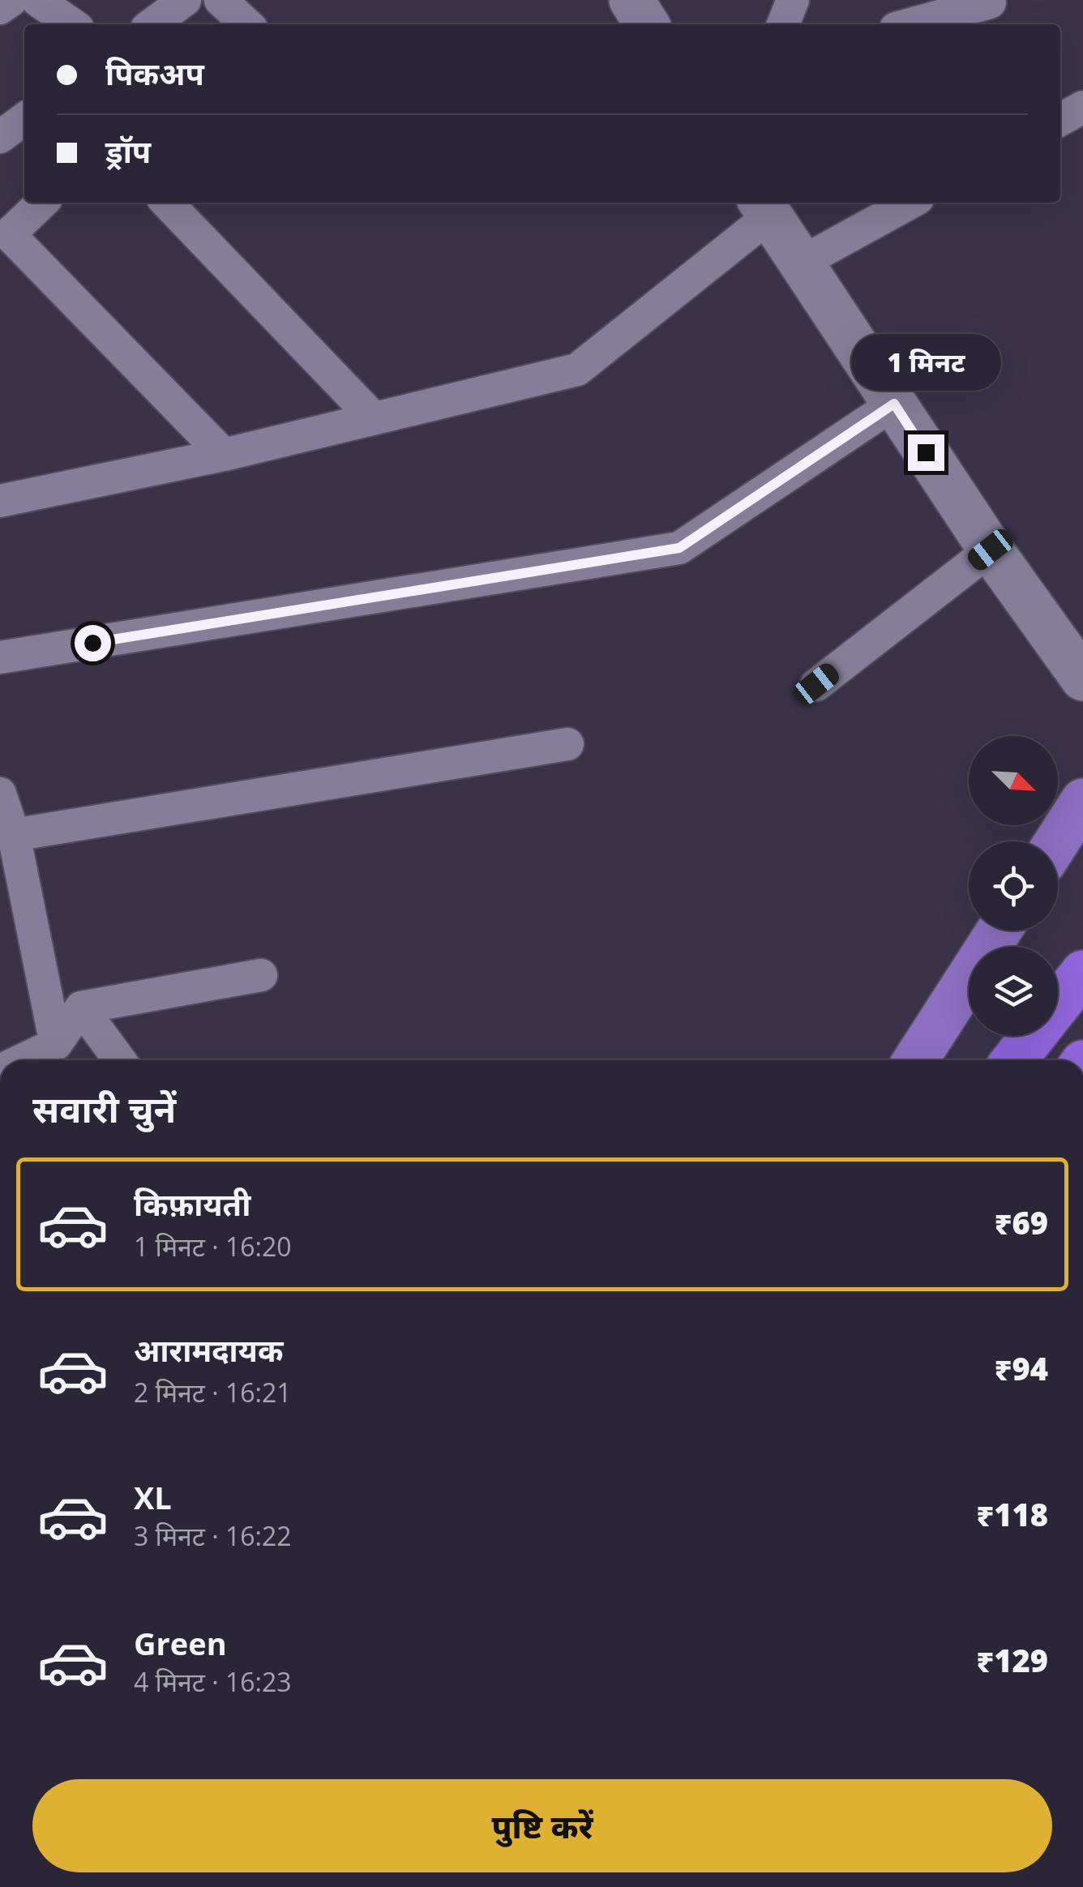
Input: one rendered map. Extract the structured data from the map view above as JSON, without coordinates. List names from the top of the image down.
{
  "north": "bottom right",
  "page": {
    "banner": ["पिकअप", "ड्रॉप"],
    "bubble": "1 मिनट",
    "heading": "सवारी चुनें",
    "list": [
      {
        "name": "किफ़ायती",
        "note": "1 मिनट · 16:20",
        "value": "₹69"
      },
      {
        "name": "आरामदायक",
        "note": "2 मिनट · 16:21",
        "value": "₹94"
      },
      {
        "name": "XL",
        "note": "3 मिनट · 16:22",
        "value": "₹118"
      },
      {
        "name": "Green",
        "note": "4 मिनट · 16:23",
        "value": "₹129"
      }
    ],
    "buttons": "पुष्टि करें"
  }
}
